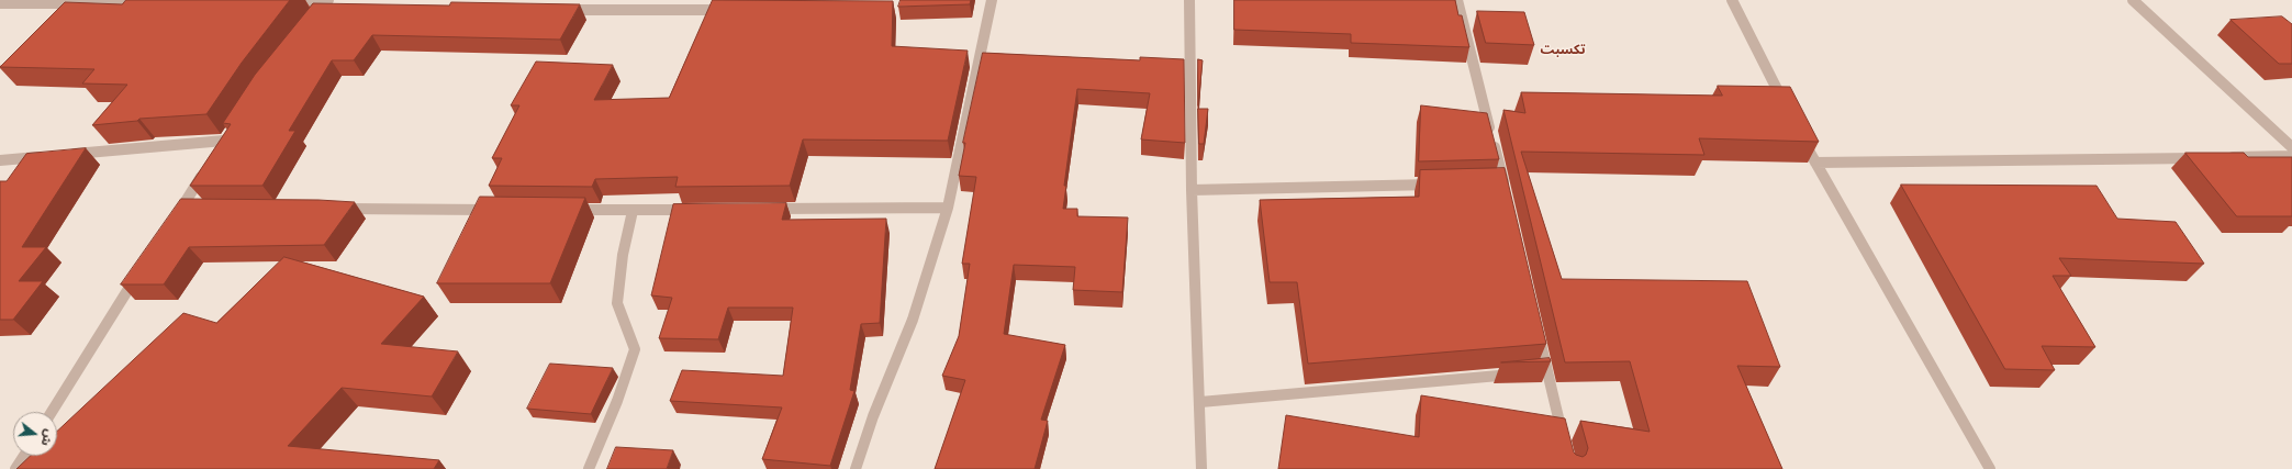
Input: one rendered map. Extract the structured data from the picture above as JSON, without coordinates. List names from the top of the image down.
{
  "districts": ["تكسبت"],
  "north": "right"
}
